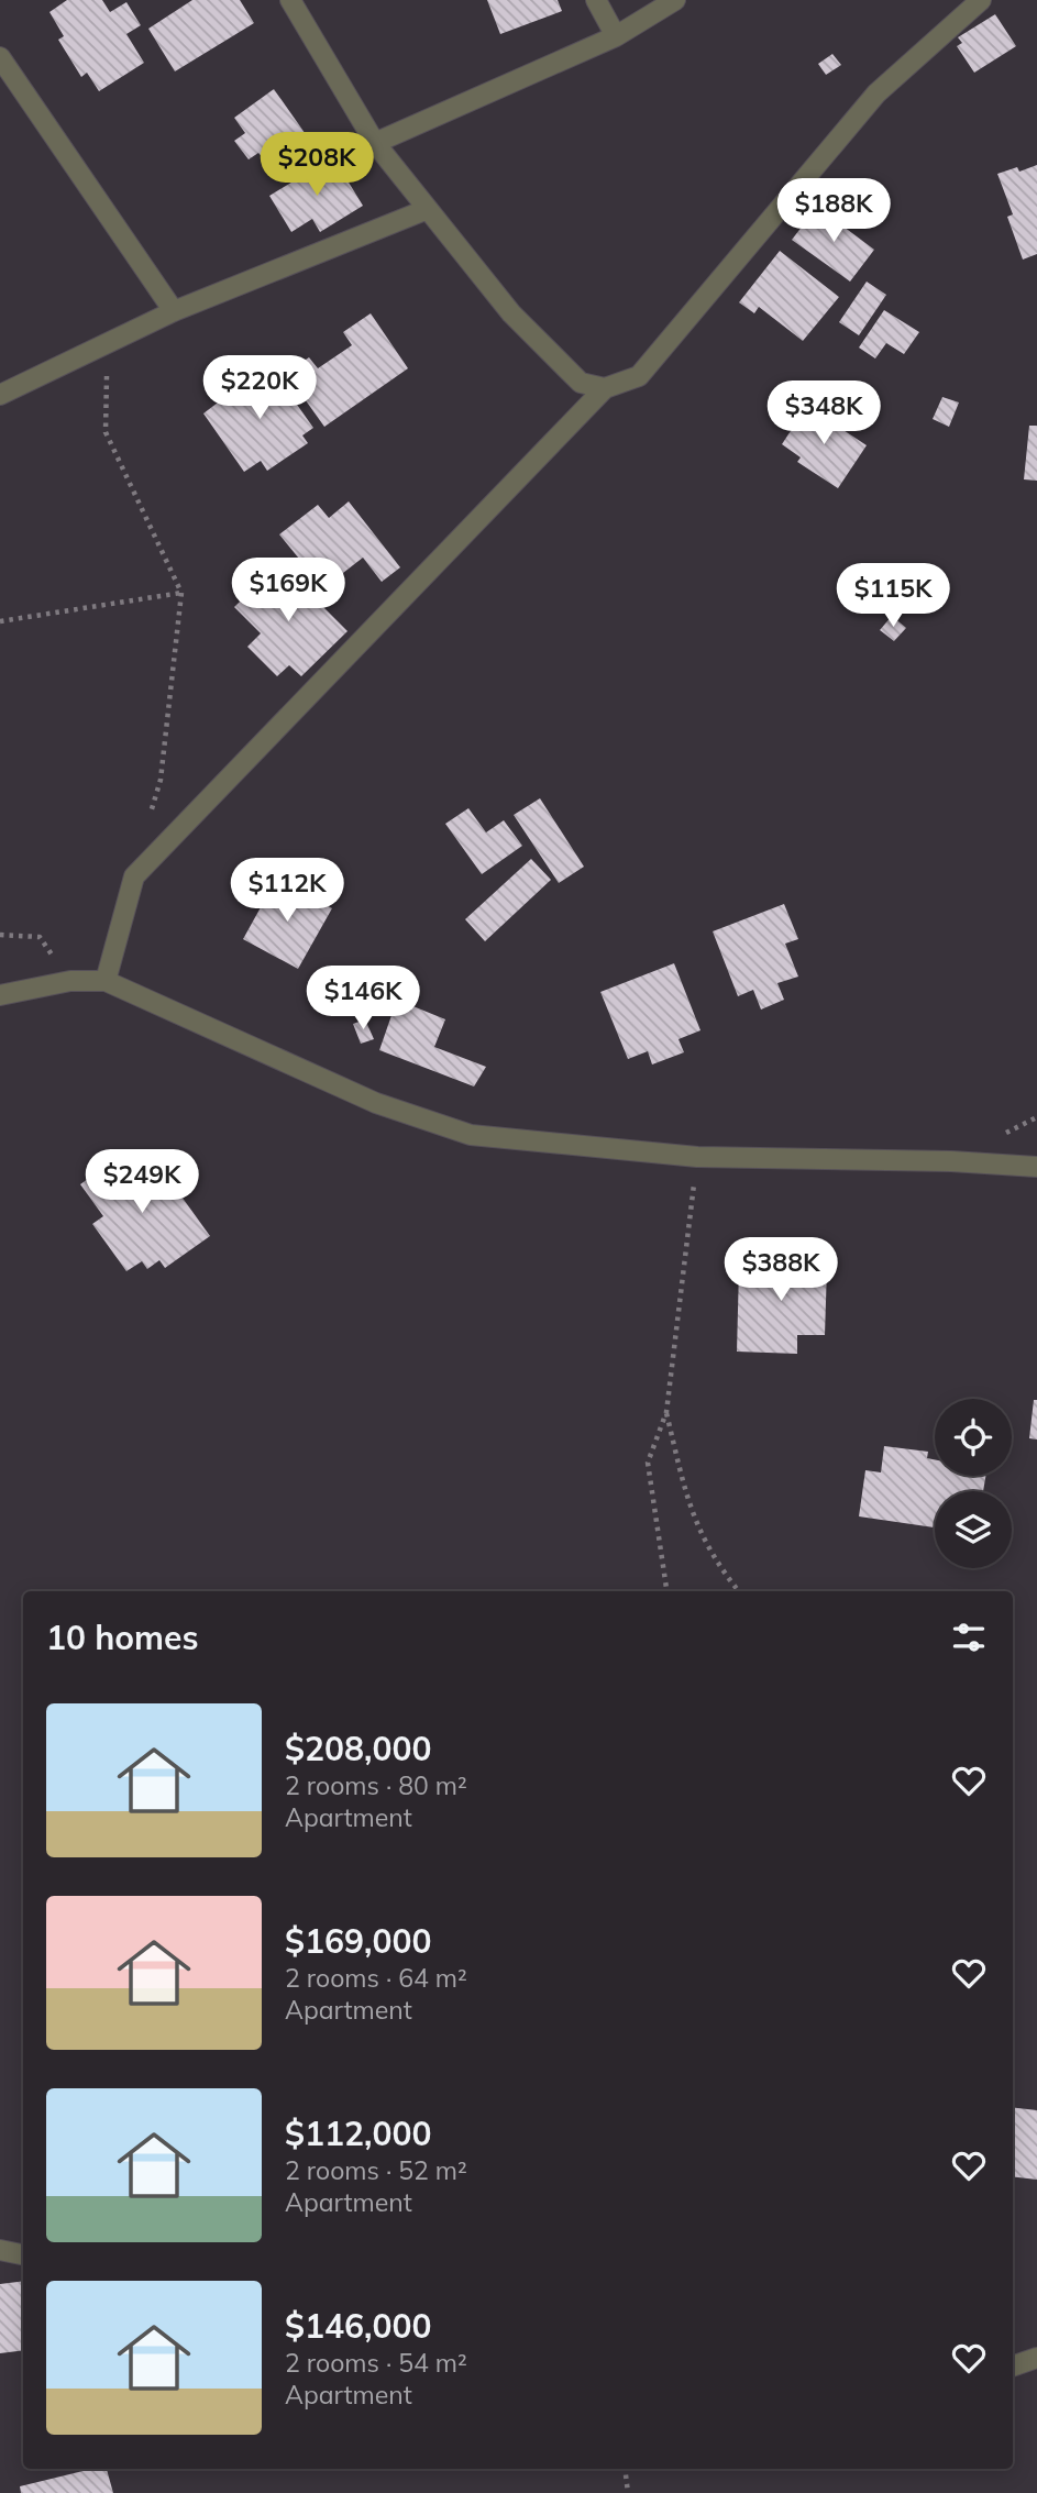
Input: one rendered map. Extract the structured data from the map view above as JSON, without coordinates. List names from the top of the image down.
{
  "page": {
    "price": [
      "$208K",
      "$188K",
      "$220K",
      "$348K",
      "$169K",
      "$115K",
      "$112K",
      "$146K",
      "$249K",
      "$388K"
    ],
    "heading": "10 homes",
    "list": [
      {
        "name": "$208,000",
        "note": "2 rooms · 80 m² · Apartment"
      },
      {
        "name": "$169,000",
        "note": "2 rooms · 64 m² · Apartment"
      },
      {
        "name": "$112,000",
        "note": "2 rooms · 52 m² · Apartment"
      },
      {
        "name": "$146,000",
        "note": "2 rooms · 54 m² · Apartment"
      }
    ]
  }
}
